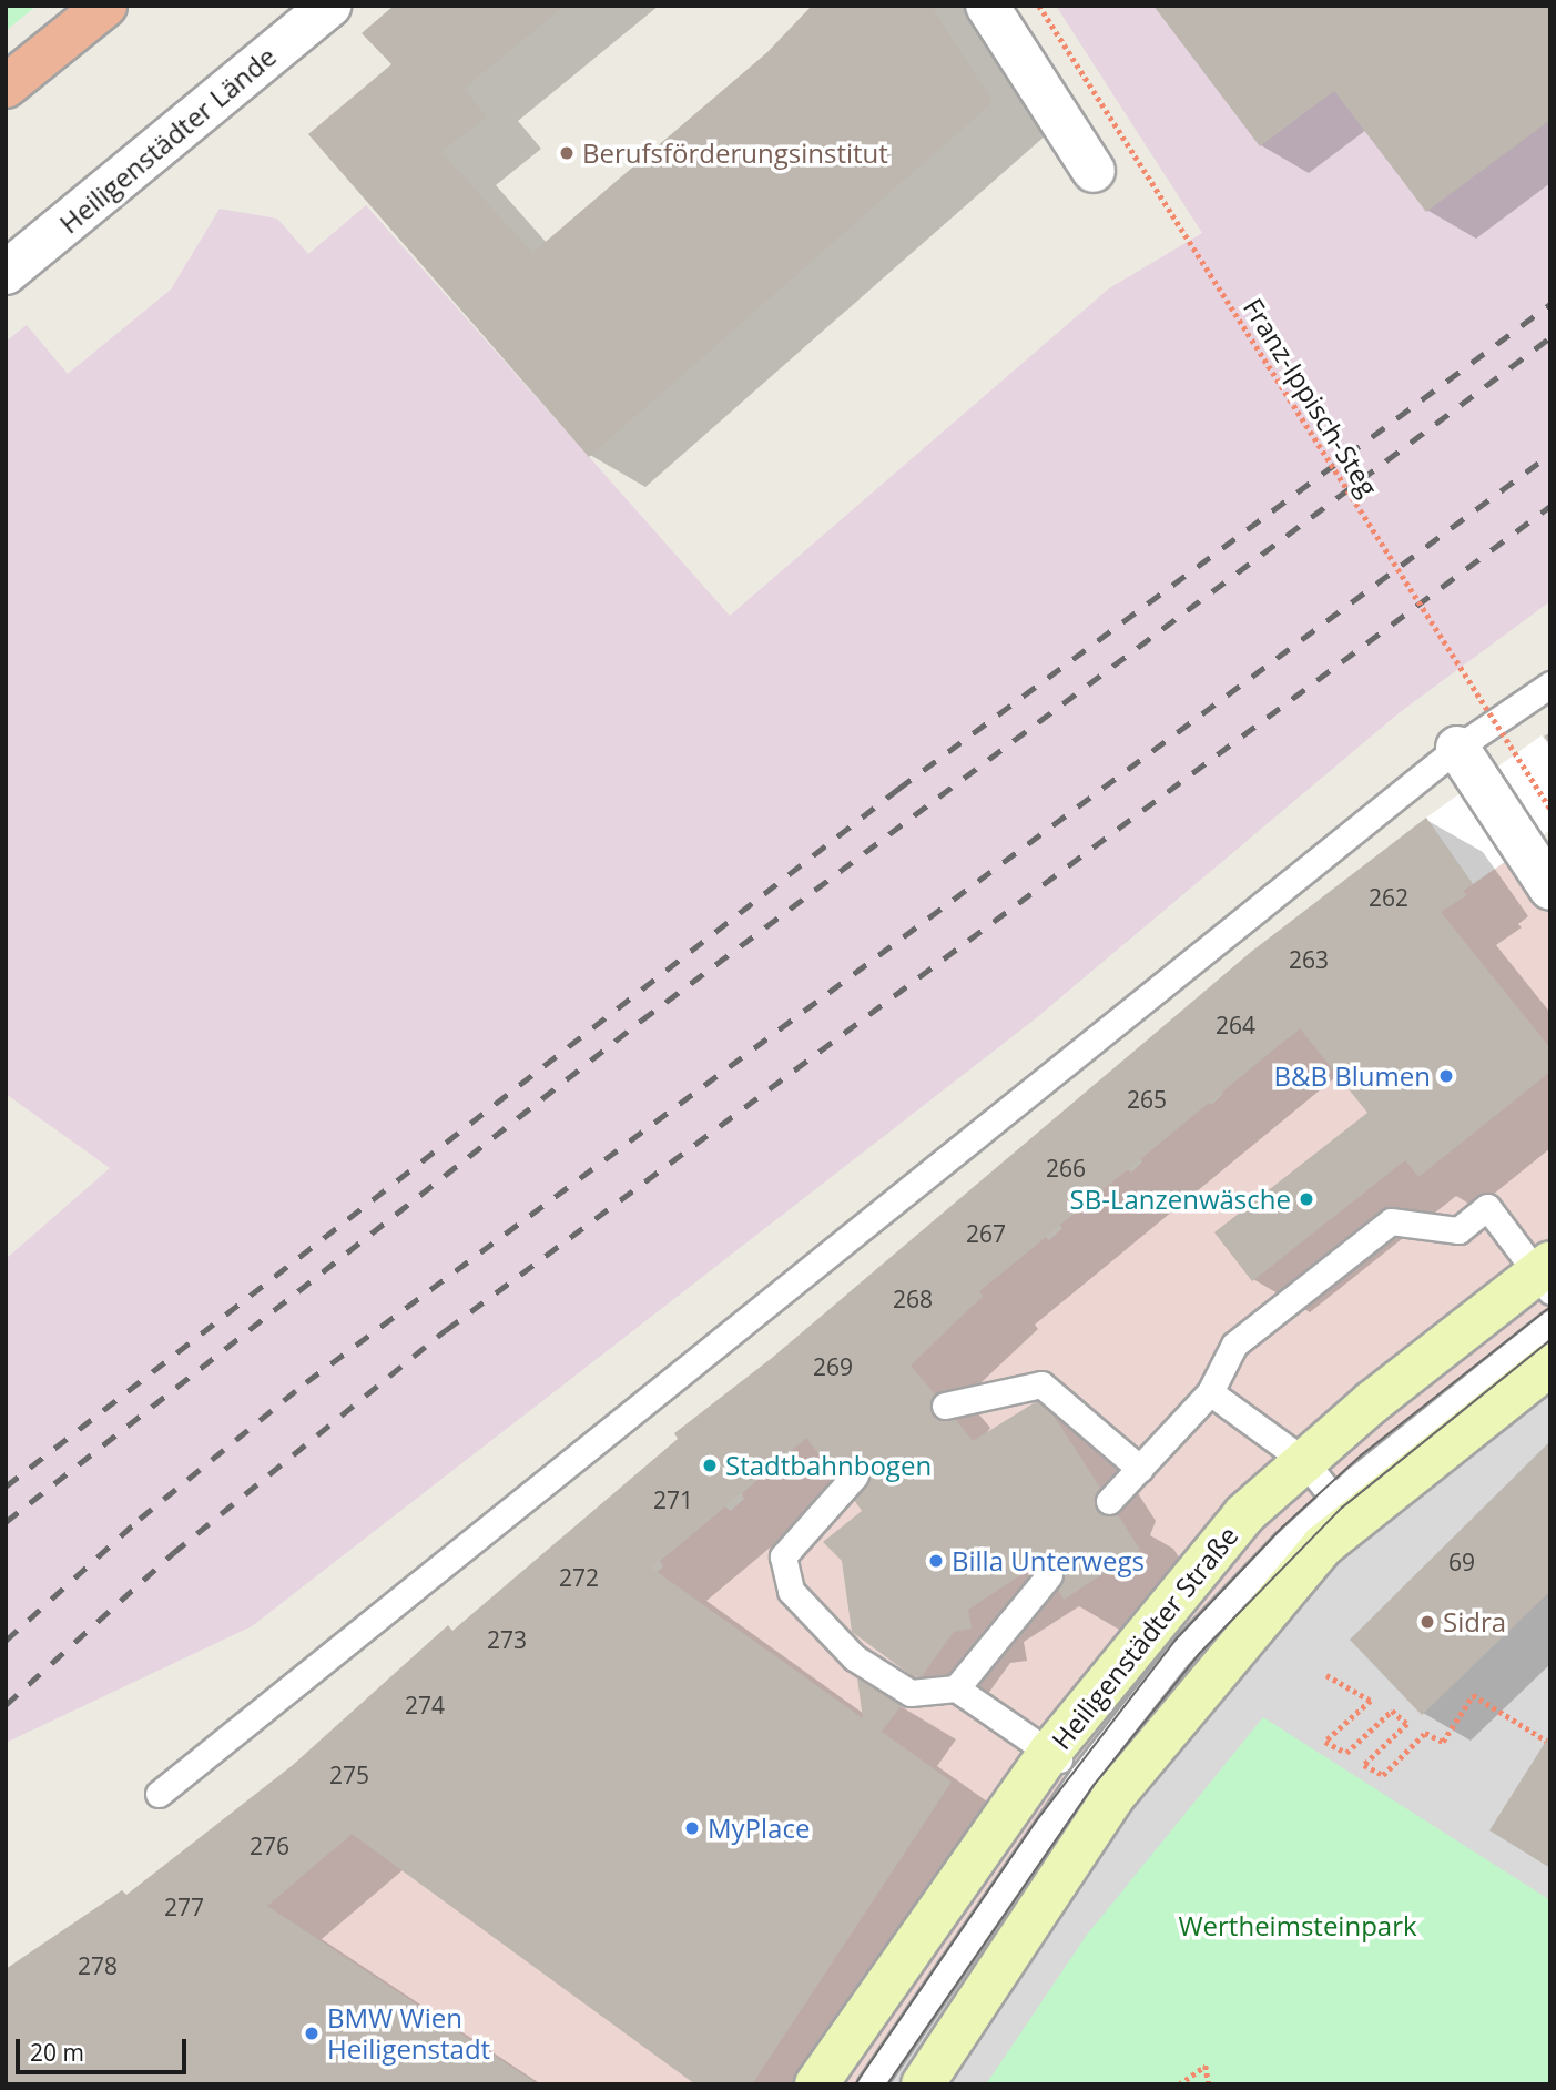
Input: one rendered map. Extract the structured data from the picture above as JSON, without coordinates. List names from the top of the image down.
{
  "streets": {
    "main road": ["Heiligenstädter Straße"],
    "street": ["Heiligenstädter Lände"],
    "path": ["Franz-Ippisch-Steg"]
  },
  "parks": ["Wertheimsteinpark"],
  "places": [
    "Berufsförderungsinstitut",
    "B&B Blumen",
    "SB-Lanzenwäsche",
    "Stadtbahnbogen",
    "Billa Unterwegs",
    "Sidra",
    "MyPlace",
    "BMW Wien Heiligenstadt"
  ],
  "house_numbers": [
    "262",
    "263",
    "264",
    "265",
    "266",
    "267",
    "268",
    "269",
    "271",
    "69",
    "272",
    "273",
    "274",
    "275",
    "276",
    "277",
    "278"
  ],
  "scale_bar": "20 m"
}
